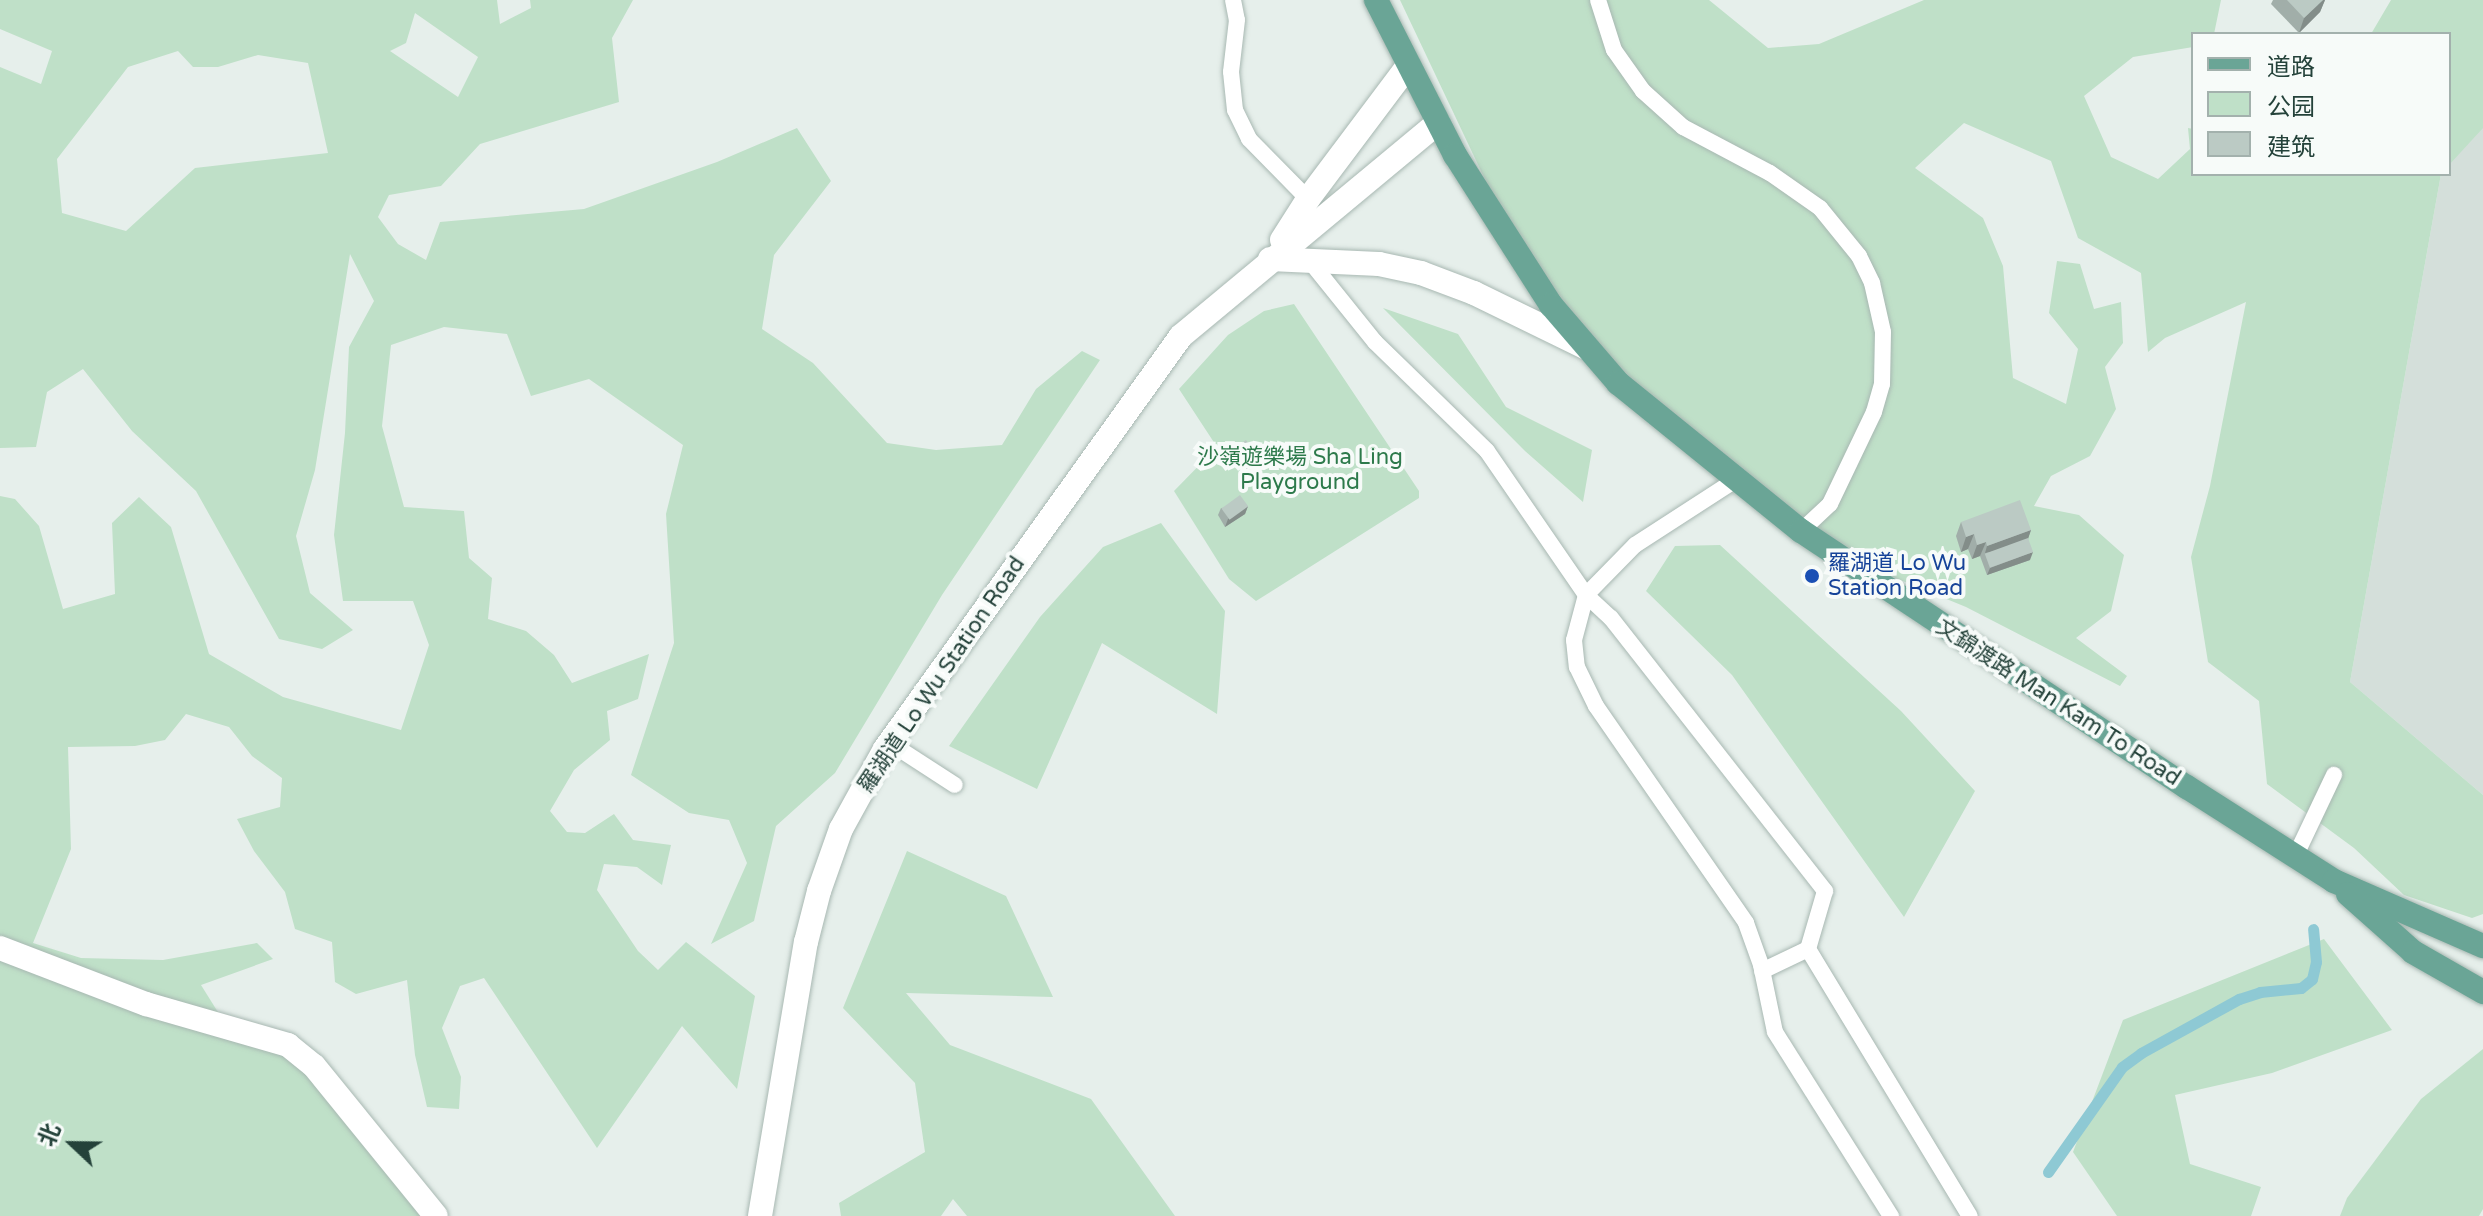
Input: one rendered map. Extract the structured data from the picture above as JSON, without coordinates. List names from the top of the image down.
{
  "streets": {
    "main road": ["文錦渡路 Man Kam To Road"],
    "street": ["羅湖道 Lo Wu Station Road"]
  },
  "crossings": [
    ["羅湖道 Lo Wu Station Road", "文錦渡路 Man Kam To Road"]
  ],
  "parks": ["沙嶺遊樂場 Sha Ling Playground"],
  "places": ["羅湖道 Lo Wu Station Road"],
  "legend": ["道路", "公园", "建筑"],
  "north": "left"
}
